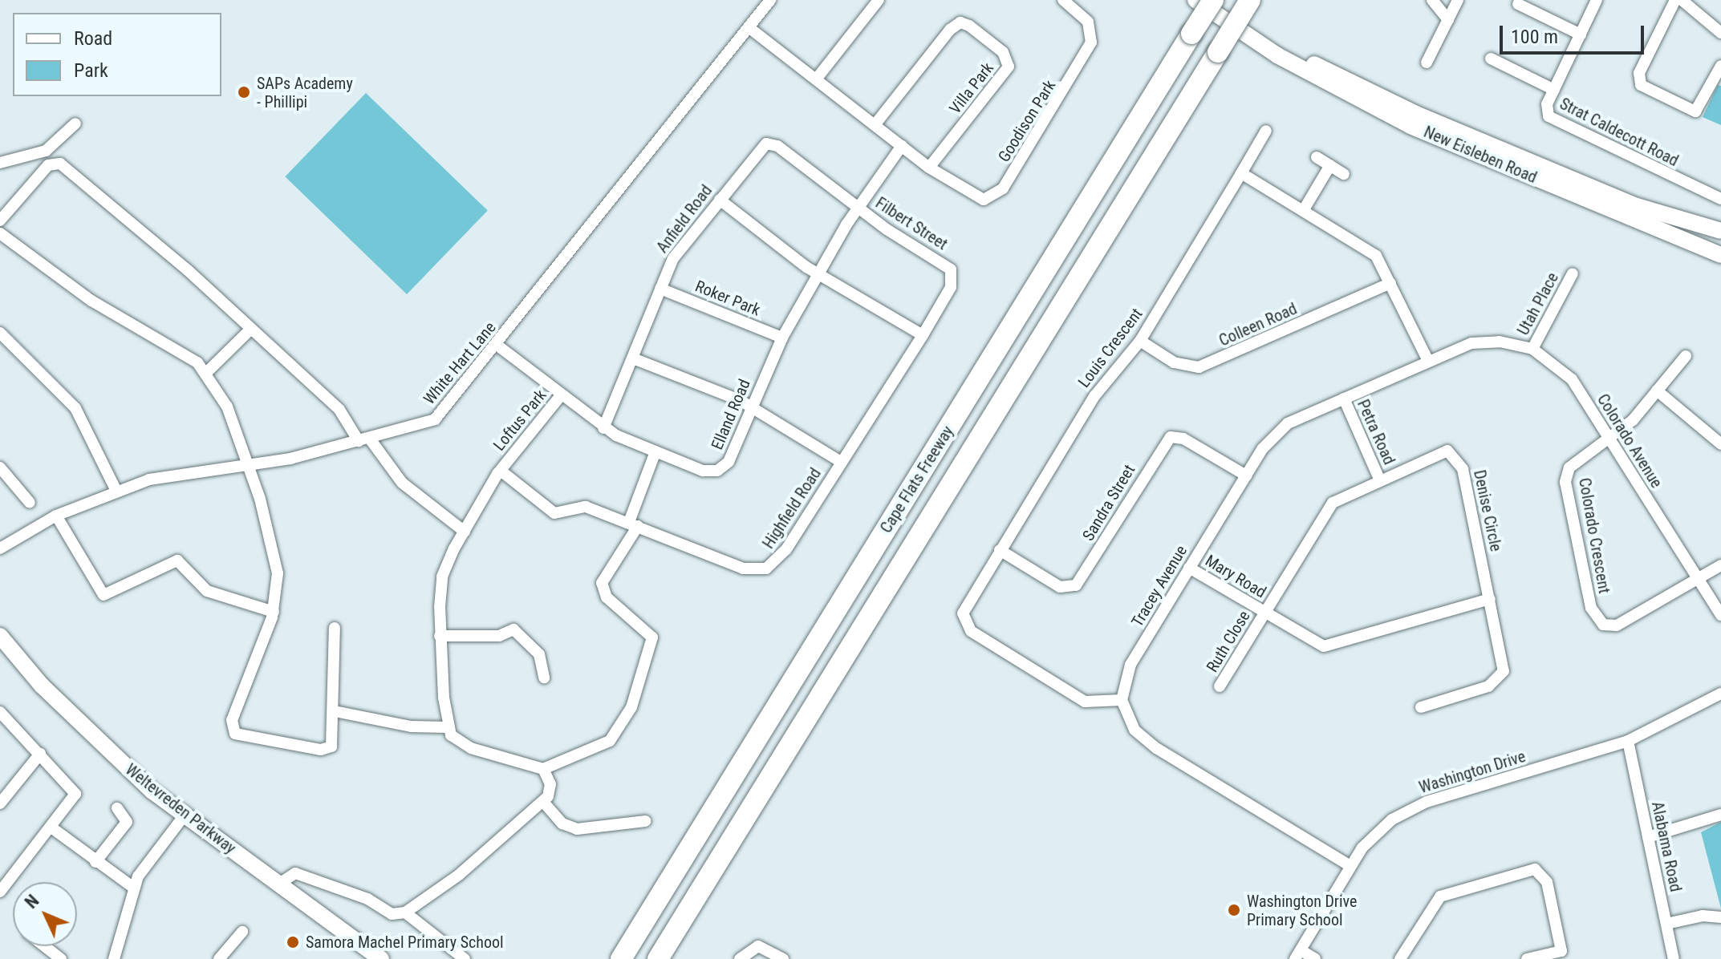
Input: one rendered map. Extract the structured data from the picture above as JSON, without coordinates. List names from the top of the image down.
{
  "streets": {
    "highway": ["Cape Flats Freeway"],
    "main road": ["New Eisleben Road", "Weltevreden Parkway"],
    "street": [
      "Villa Park",
      "Goodison Park",
      "Strat Caldecott Road",
      "Anfield Road",
      "Filbert Street",
      "Roker Park",
      "Utah Place",
      "Colleen Road",
      "Louis Crescent",
      "White Hart Lane",
      "Elland Road",
      "Loftus Park",
      "Petra Road",
      "Colorado Avenue",
      "Sandra Street",
      "Highfield Road",
      "Denise Circle",
      "Colorado Crescent",
      "Mary Road",
      "Tracey Avenue",
      "Ruth Close",
      "Washington Drive",
      "Alabama Road"
    ]
  },
  "crossings": [
    ["Villa Park", "Goodison Park"],
    ["Anfield Road", "Filbert Street"],
    ["Anfield Road", "Roker Park"],
    ["Anfield Road", "Elland Road"],
    ["Filbert Street", "Elland Road"],
    ["Filbert Street", "Highfield Road"],
    ["Roker Park", "Elland Road"],
    ["Utah Place", "Colorado Avenue"],
    ["Colleen Road", "Louis Crescent"],
    ["Louis Crescent", "Sandra Street"],
    ["Louis Crescent", "Tracey Avenue"],
    ["White Hart Lane", "Elland Road"],
    ["Elland Road", "Loftus Park"],
    ["Loftus Park", "Highfield Road"],
    ["Petra Road", "Denise Circle"],
    ["Petra Road", "Tracey Avenue"],
    ["Colorado Avenue", "Colorado Crescent"],
    ["Colorado Avenue", "Tracey Avenue"],
    ["Sandra Street", "Tracey Avenue"],
    ["Denise Circle", "Mary Road"],
    ["Denise Circle", "Ruth Close"],
    ["Mary Road", "Tracey Avenue"],
    ["Mary Road", "Ruth Close"],
    ["Washington Drive", "Alabama Road"]
  ],
  "places": ["SAPs Academy - Phillipi", "Washington Drive Primary School", "Samora Machel Primary School"],
  "legend": ["Road", "Park"],
  "scale_bar": "100 m",
  "north": "top left"
}
